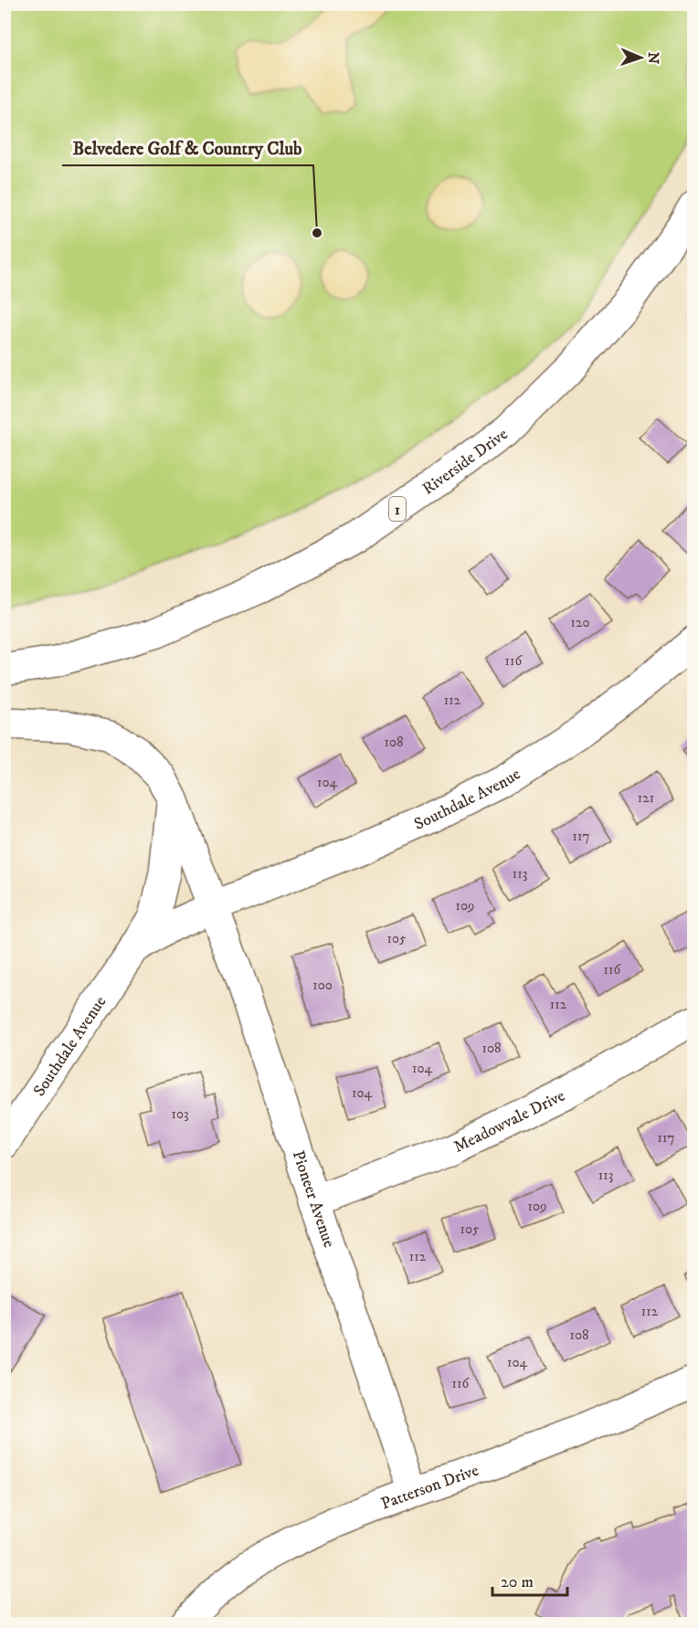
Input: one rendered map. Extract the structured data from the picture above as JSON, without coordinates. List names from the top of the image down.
{
  "streets": {
    "main road": [
      "Riverside Drive",
      "1",
      "Southdale Avenue",
      "Meadowvale Drive",
      "Pioneer Avenue",
      "Patterson Drive"
    ]
  },
  "crossings": [
    ["Southdale Avenue", "Pioneer Avenue"],
    ["Meadowvale Drive", "Pioneer Avenue"],
    ["Pioneer Avenue", "Patterson Drive"]
  ],
  "places": ["Belvedere Golf & Country Club"],
  "house_numbers": [
    "120",
    "116",
    "112",
    "108",
    "104",
    "121",
    "117",
    "113",
    "109",
    "105",
    "116",
    "100",
    "112",
    "108",
    "104",
    "104",
    "103",
    "117",
    "113",
    "109",
    "105",
    "112",
    "112",
    "108",
    "104",
    "116"
  ],
  "scale_bar": "20 m",
  "north": "right"
}
